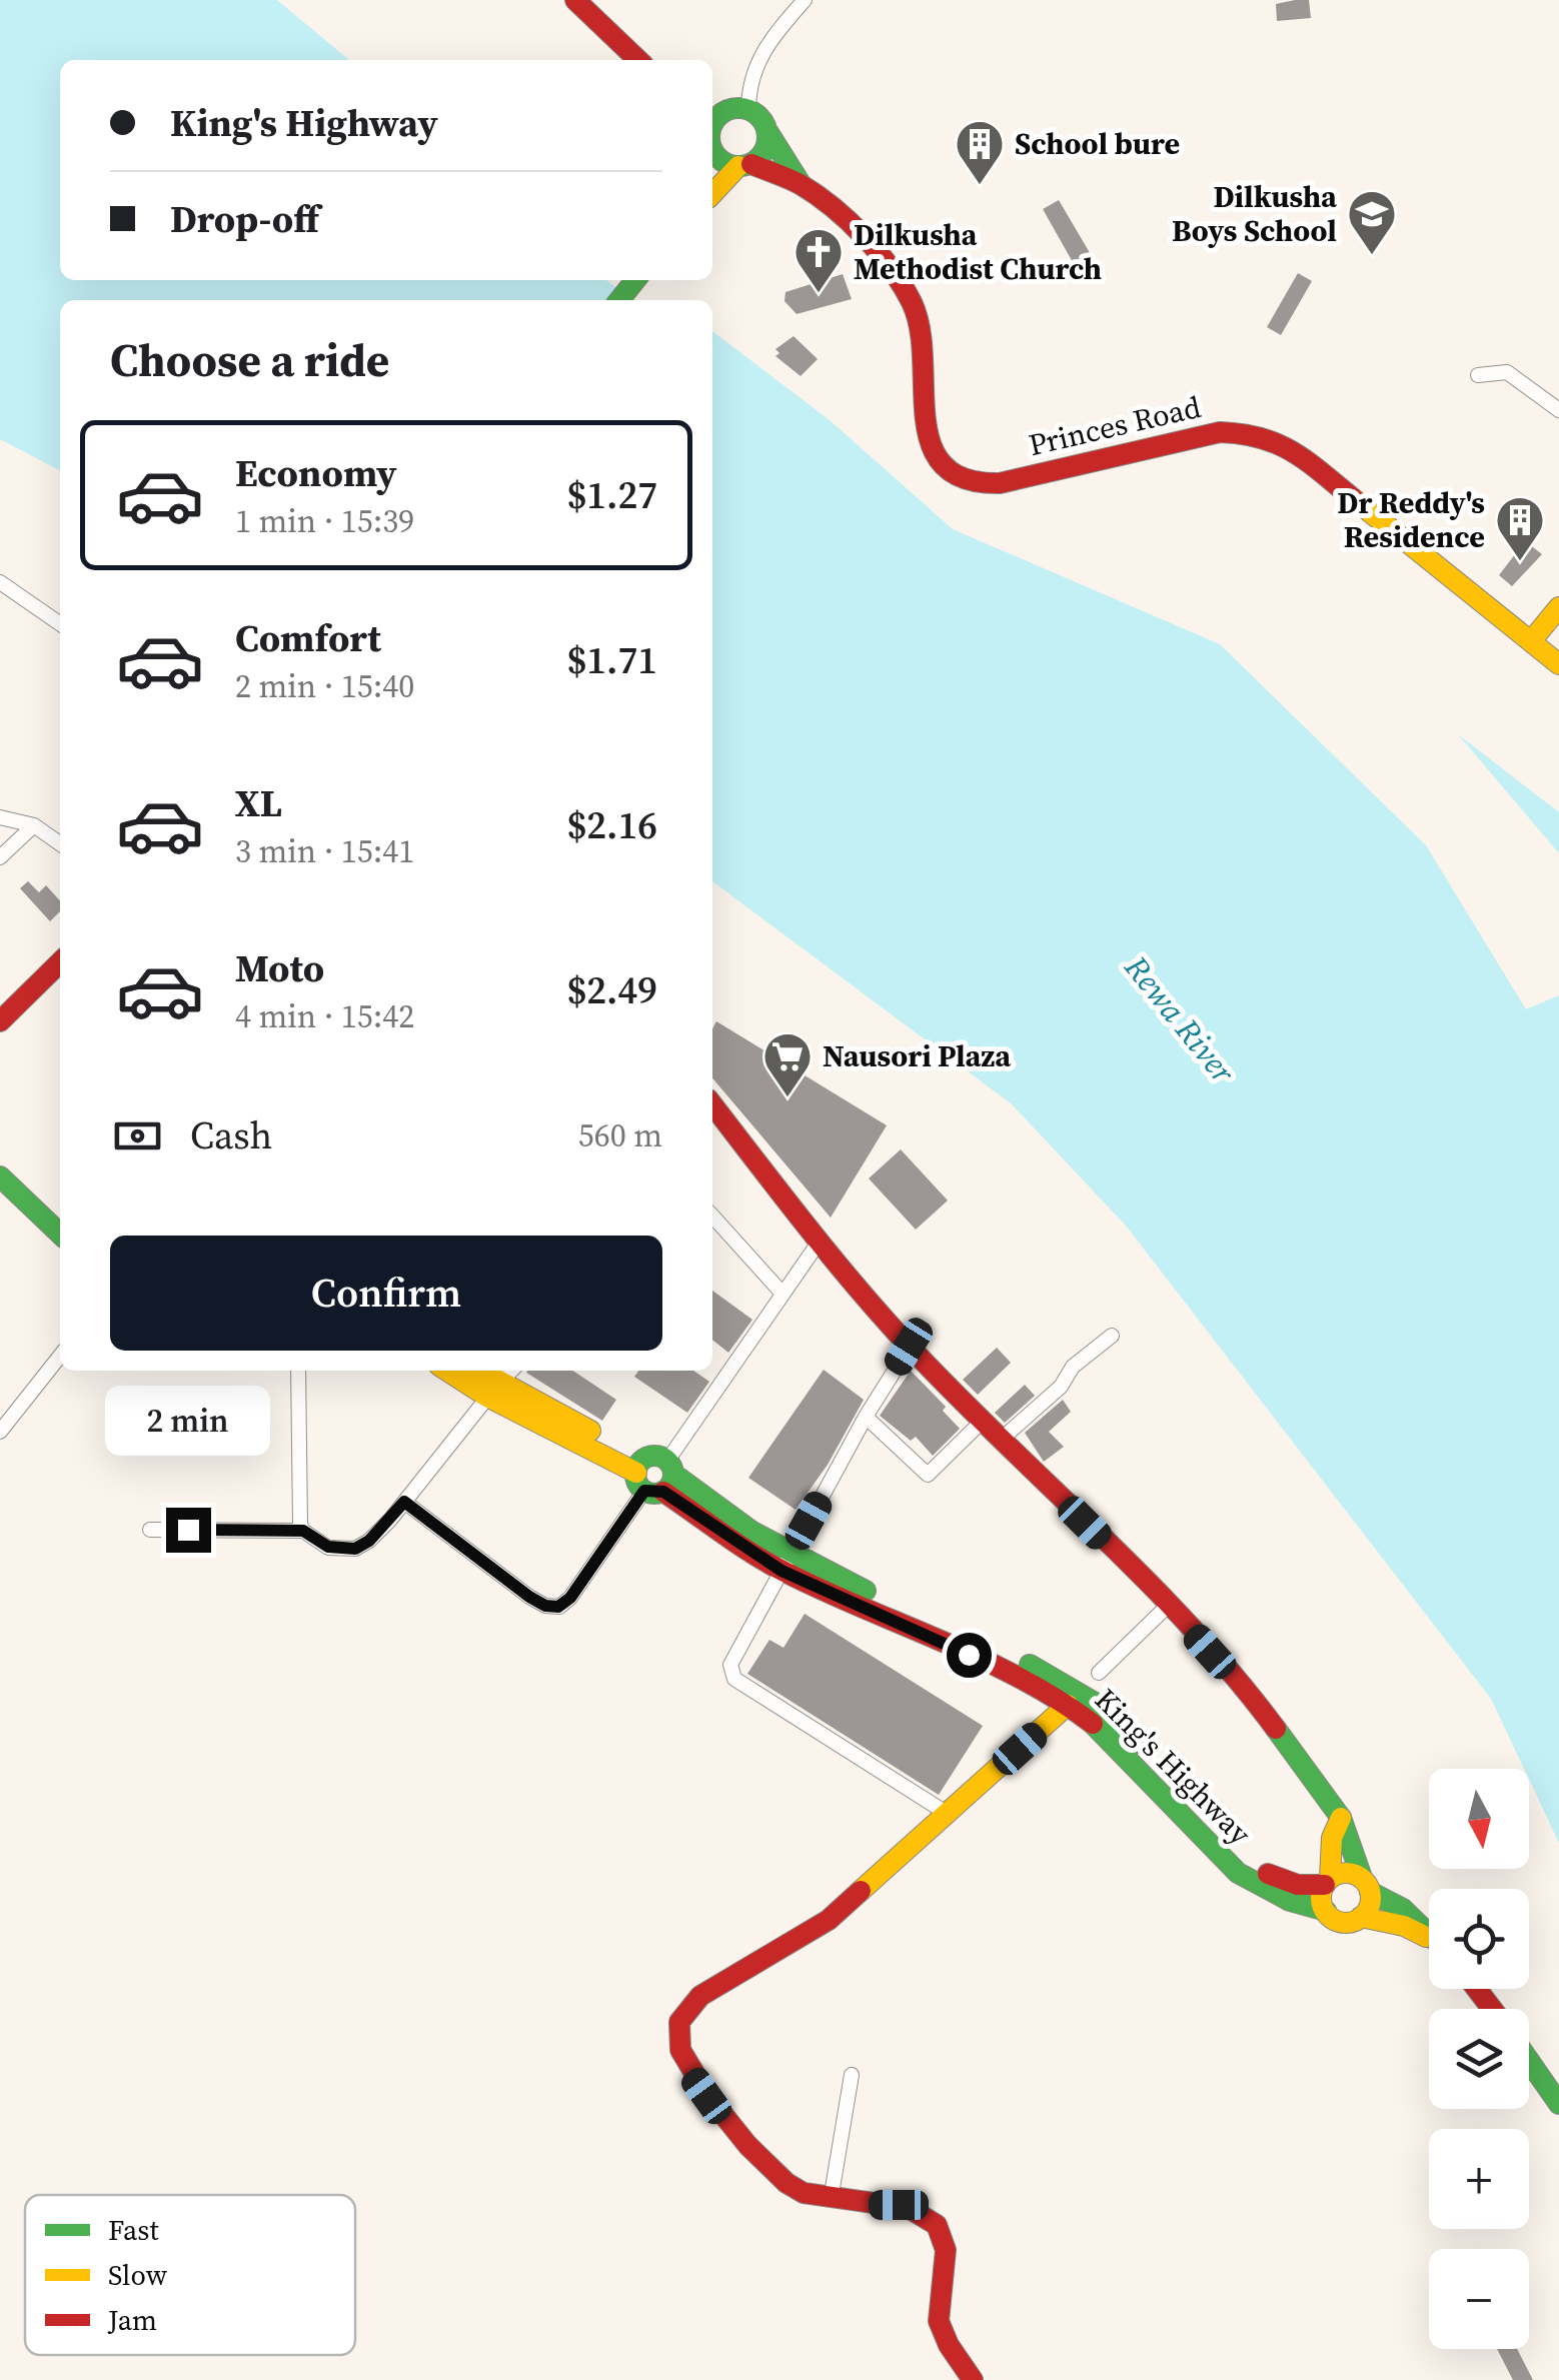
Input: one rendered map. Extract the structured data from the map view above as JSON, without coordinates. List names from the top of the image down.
{
  "streets": {
    "main road": ["Princes Road", "King's Highway"]
  },
  "water": ["Rewa River"],
  "places": {
    "building": ["School bure", "Dr Reddy's Residence"],
    "school or university": ["Dilkusha Boys School"],
    "church": ["Dilkusha Methodist Church"],
    "supermarket": ["Nausori Plaza"]
  },
  "legend": ["Fast", "Slow", "Jam"],
  "north": "bottom",
  "page": {
    "banner": ["King's Highway", "Drop-off"],
    "heading": "Choose a ride",
    "list": [
      {
        "name": "Economy",
        "note": "1 min · 15:39",
        "value": "$1.27"
      },
      {
        "name": "Comfort",
        "note": "2 min · 15:40",
        "value": "$1.71"
      },
      {
        "name": "XL",
        "note": "3 min · 15:41",
        "value": "$2.16"
      },
      {
        "name": "Moto",
        "note": "4 min · 15:42",
        "value": "$2.49"
      }
    ],
    "pay": ["Cash", "560 m"],
    "buttons": "Confirm",
    "bubble": "2 min",
    "map_buttons": ["+", "−"]
  }
}
